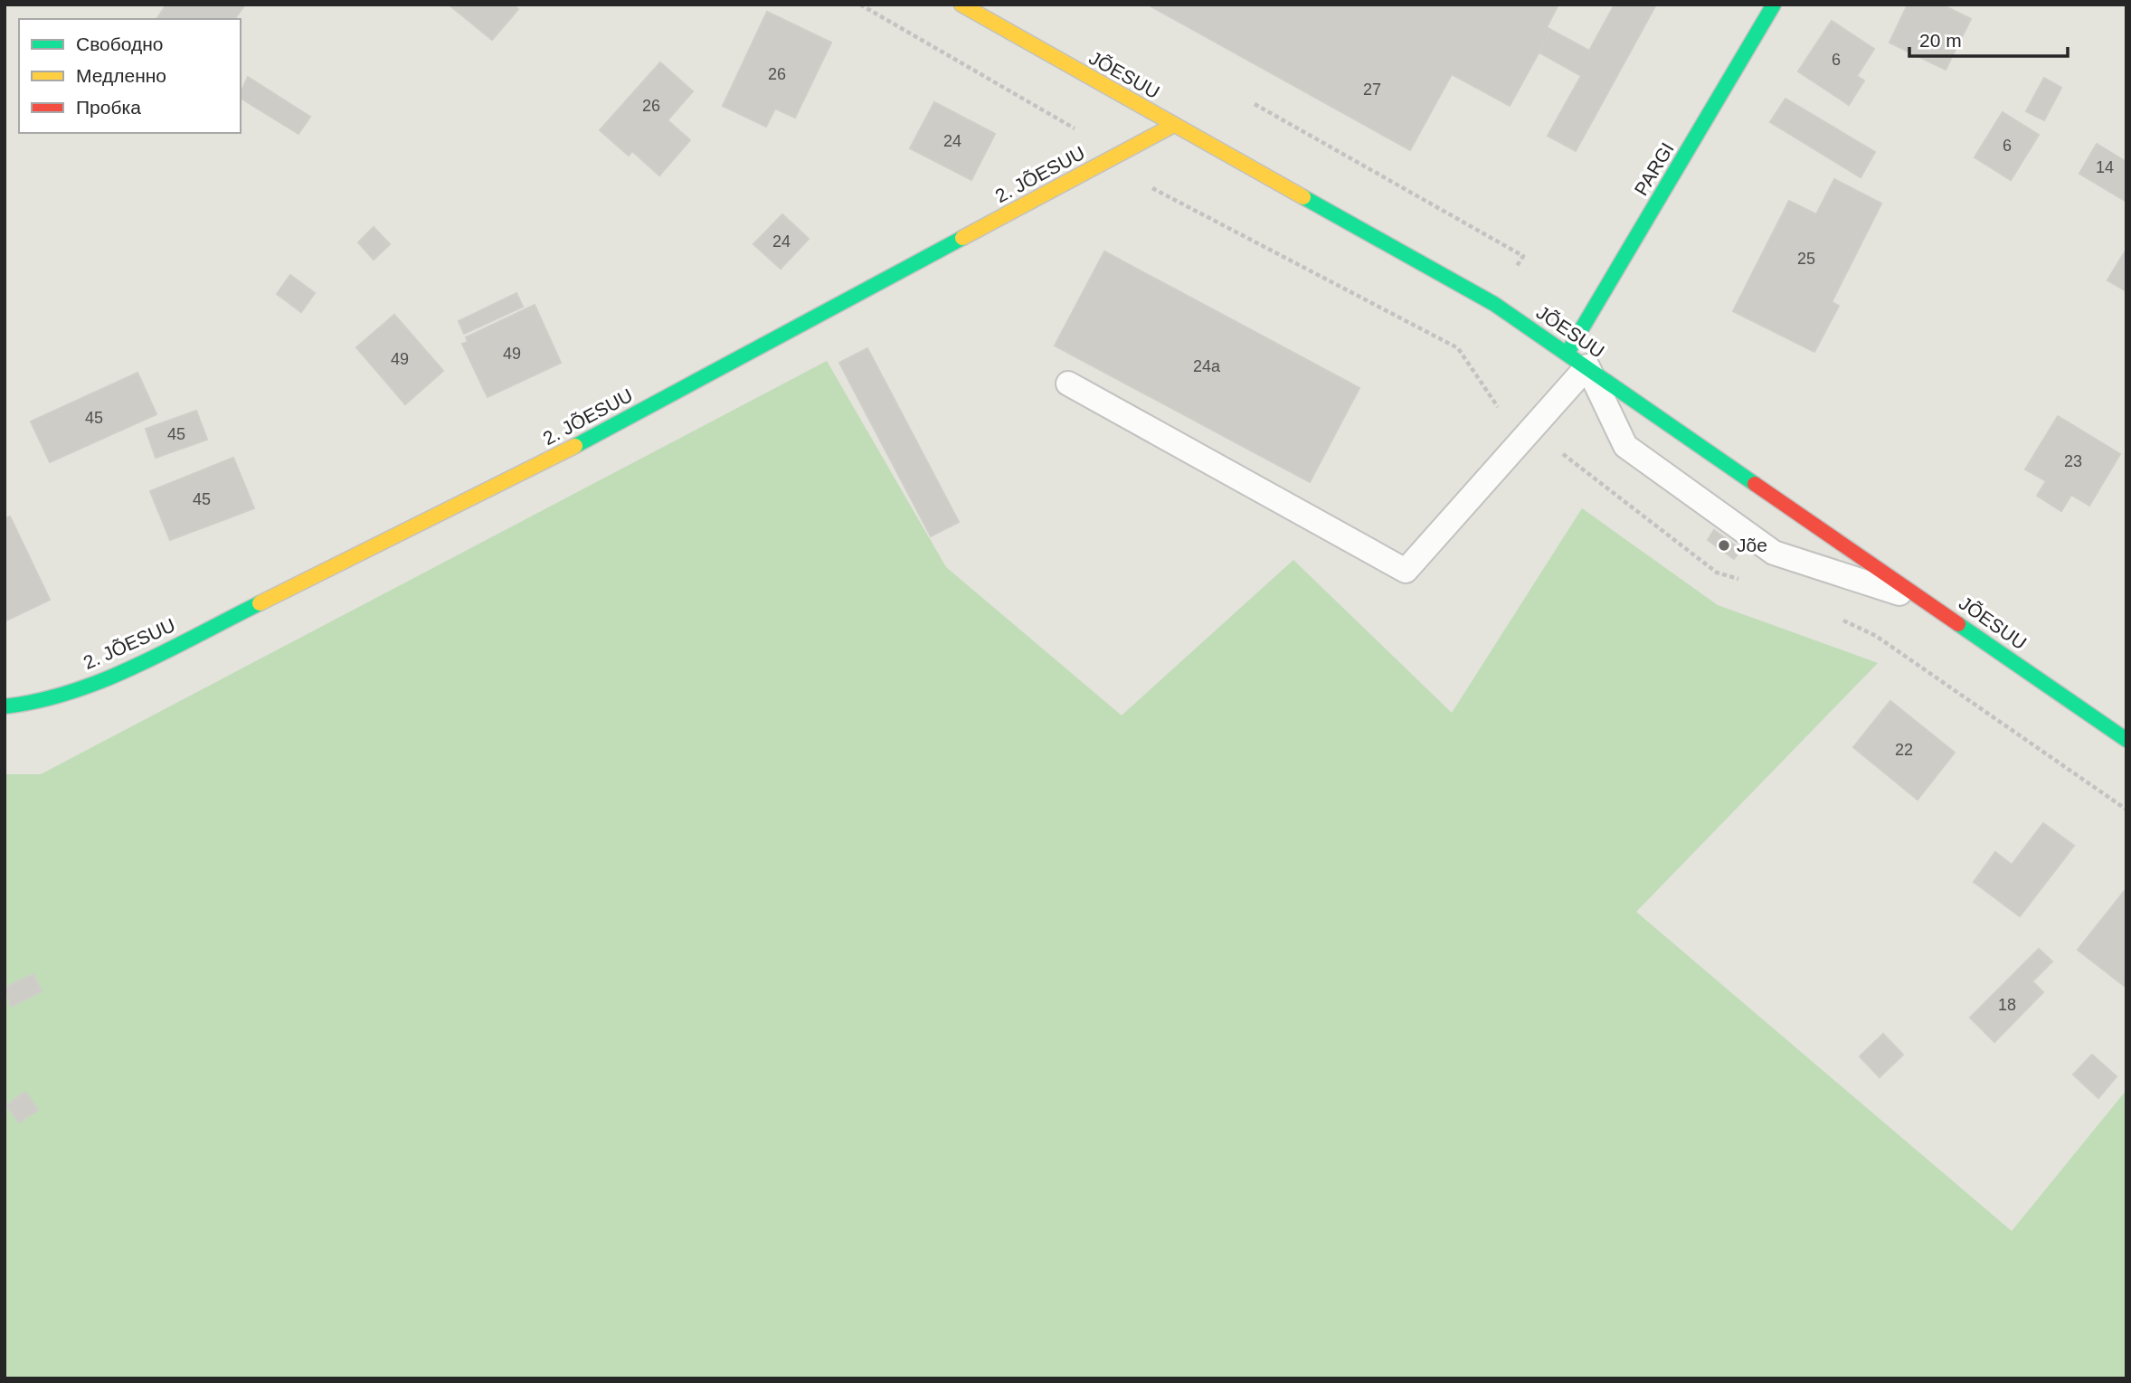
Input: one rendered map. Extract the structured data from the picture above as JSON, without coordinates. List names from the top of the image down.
{
  "streets": {
    "street": ["JÕESUU", "PARGI", "2. JÕESUU"]
  },
  "crossings": [
    ["JÕESUU", "PARGI"],
    ["JÕESUU", "2. JÕESUU"]
  ],
  "places": ["Jõe"],
  "house_numbers": [
    "6",
    "26",
    "27",
    "26",
    "24",
    "6",
    "14",
    "24",
    "25",
    "49",
    "49",
    "24a",
    "45",
    "45",
    "23",
    "45",
    "22",
    "18"
  ],
  "legend": ["Свободно", "Медленно", "Пробка"],
  "scale_bar": "20 m"
}
